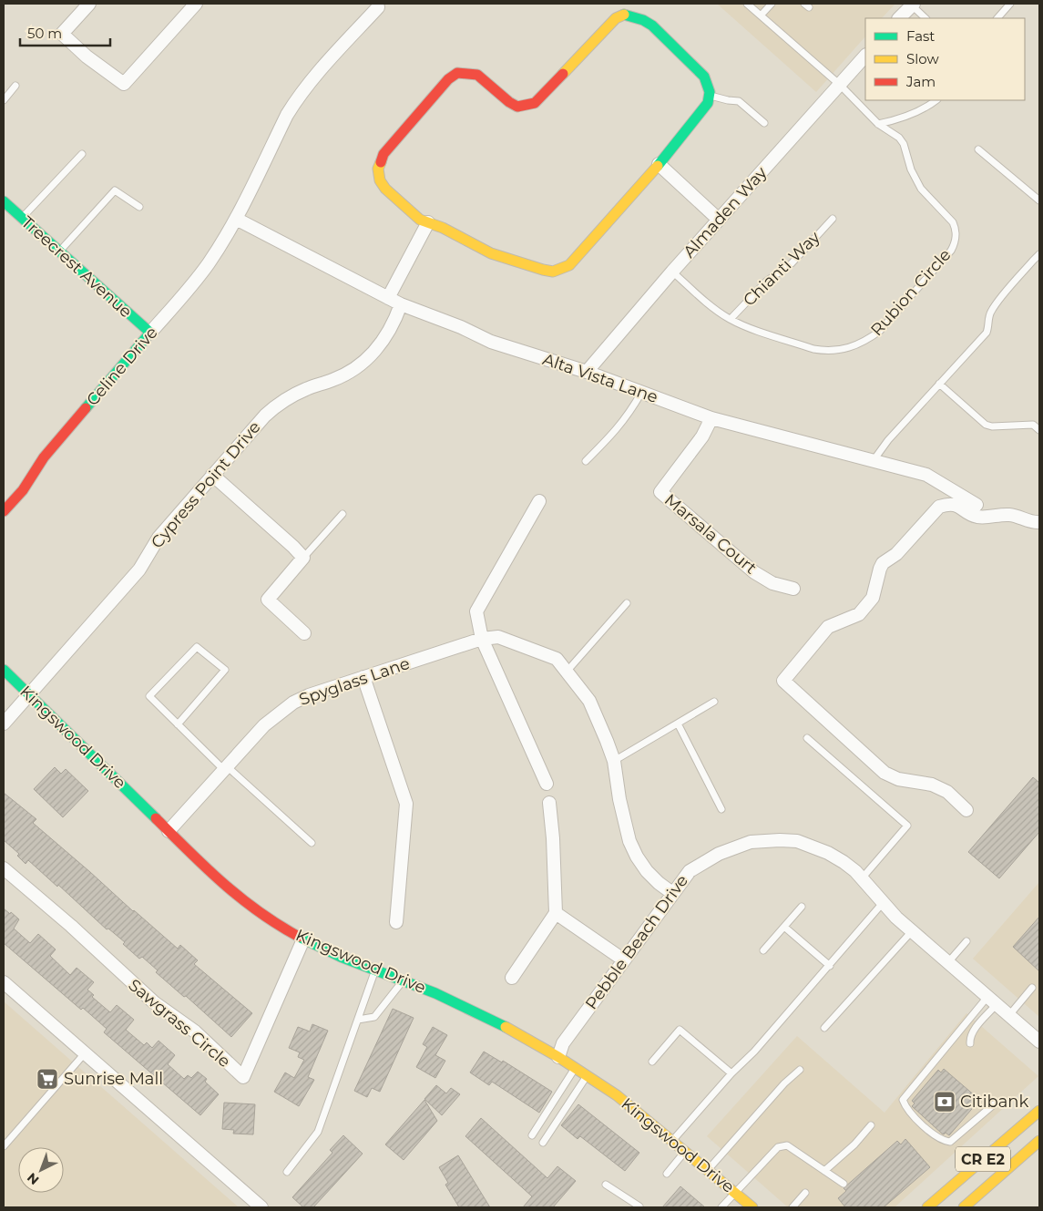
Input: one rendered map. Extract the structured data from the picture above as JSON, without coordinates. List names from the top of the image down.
{
  "streets": {
    "street": [
      "Almaden Way",
      "Treecrest Avenue",
      "Celine Drive",
      "Alta Vista Lane",
      "Cypress Point Drive",
      "Marsala Court",
      "Spyglass Lane",
      "Kingswood Drive",
      "Pebble Beach Drive",
      "Sawgrass Circle",
      "CR E2"
    ],
    "lane": ["Chianti Way", "Rubion Circle"]
  },
  "crossings": [
    ["Almaden Way", "Rubion Circle"],
    ["Almaden Way", "Alta Vista Lane"],
    ["Treecrest Avenue", "Celine Drive"],
    ["Chianti Way", "Rubion Circle"],
    ["Celine Drive", "Alta Vista Lane"],
    ["Alta Vista Lane", "Cypress Point Drive"],
    ["Alta Vista Lane", "Marsala Court"],
    ["Cypress Point Drive", "Kingswood Drive"],
    ["Spyglass Lane", "Kingswood Drive"],
    ["Spyglass Lane", "Pebble Beach Drive"],
    ["Kingswood Drive", "Pebble Beach Drive"],
    ["Kingswood Drive", "Sawgrass Circle"]
  ],
  "places": {
    "supermarket": ["Sunrise Mall"],
    "bank": ["Citibank"]
  },
  "legend": ["Fast", "Slow", "Jam"],
  "scale_bar": "50 m",
  "north": "bottom left"
}
